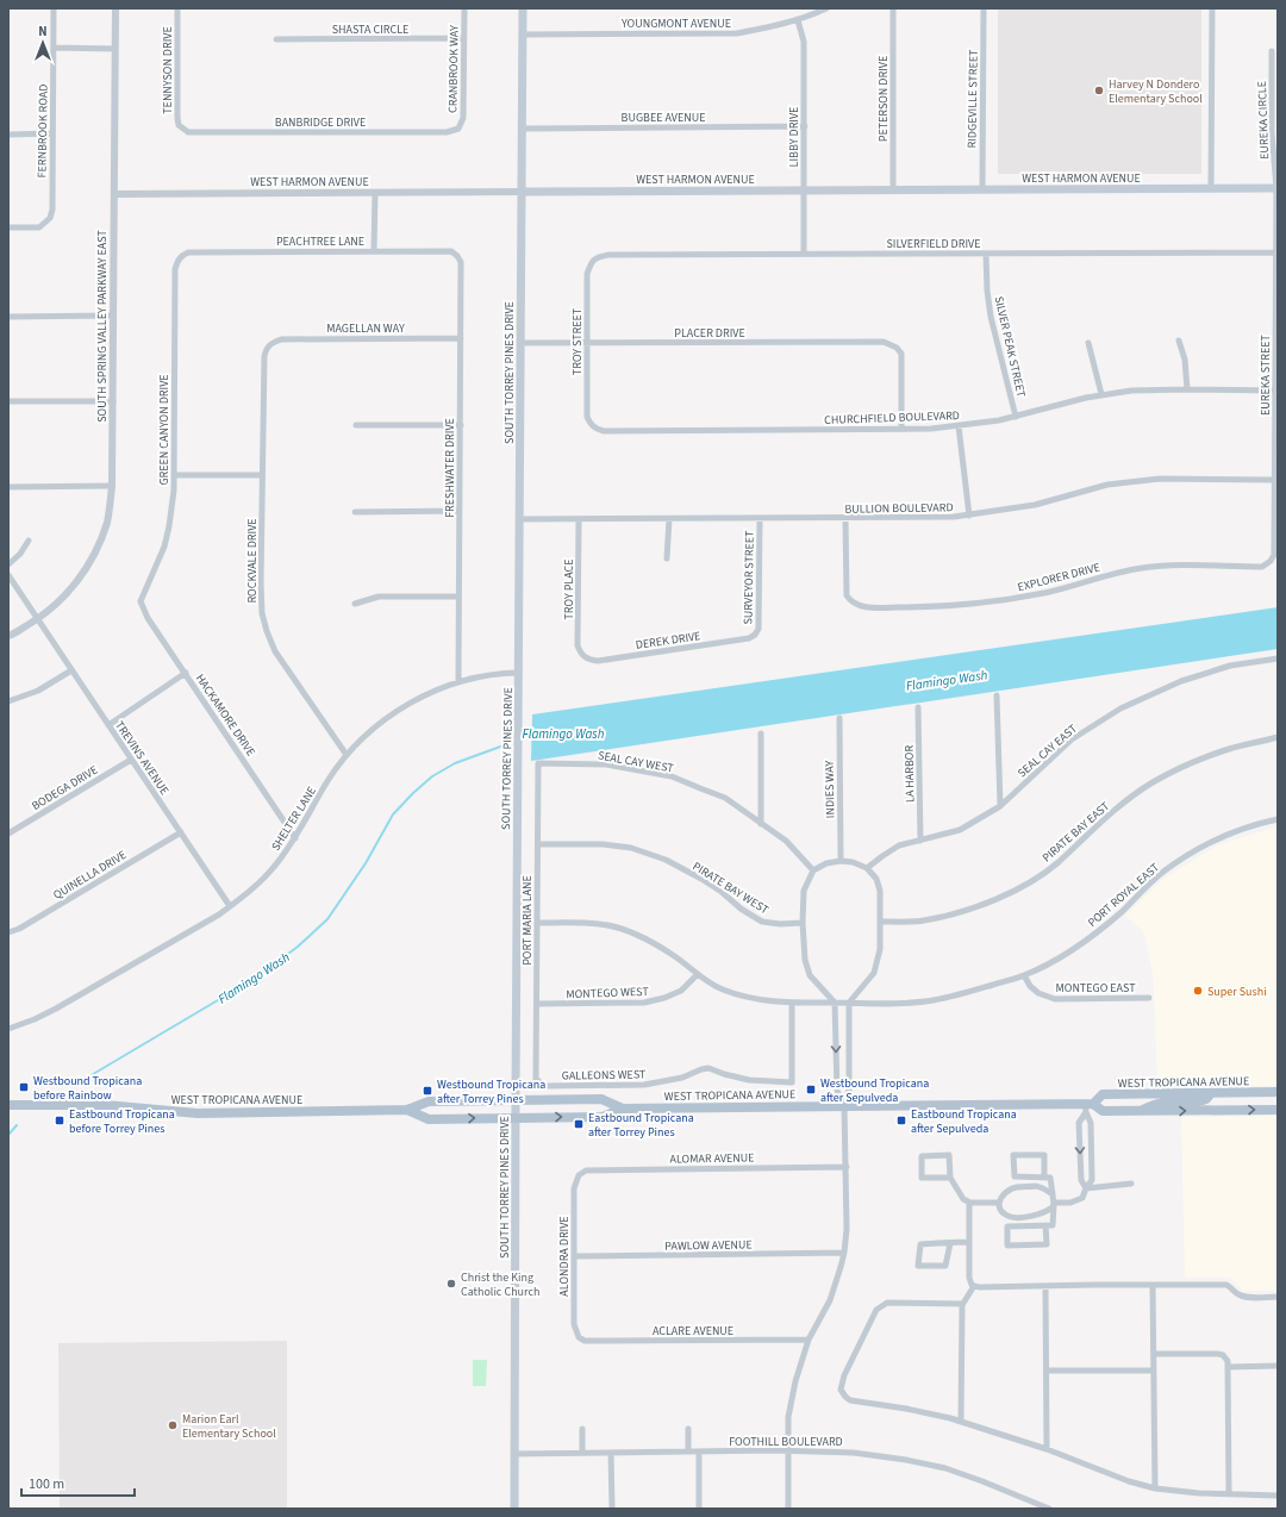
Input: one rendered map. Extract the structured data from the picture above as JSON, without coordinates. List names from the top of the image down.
{
  "streets": {
    "main road": ["WEST HARMON AVENUE", "SOUTH TORREY PINES DRIVE", "WEST TROPICANA AVENUE"],
    "street": [
      "YOUNGMONT AVENUE",
      "SHASTA CIRCLE",
      "CRANBROOK WAY",
      "TENNYSON DRIVE",
      "PETERSON DRIVE",
      "RIDGEVILLE STREET",
      "BUGBEE AVENUE",
      "EUREKA CIRCLE",
      "BANBRIDGE DRIVE",
      "FERNBROOK ROAD",
      "LIBBY DRIVE",
      "PEACHTREE LANE",
      "SILVERFIELD DRIVE",
      "SOUTH SPRING VALLEY PARKWAY EAST",
      "MAGELLAN WAY",
      "PLACER DRIVE",
      "TROY STREET",
      "SILVER PEAK STREET",
      "EUREKA STREET",
      "CHURCHFIELD BOULEVARD",
      "GREEN CANYON DRIVE",
      "FRESHWATER DRIVE",
      "BULLION BOULEVARD",
      "ROCKVALE DRIVE",
      "EXPLORER DRIVE",
      "SURVEYOR STREET",
      "TROY PLACE",
      "DEREK DRIVE",
      "HACKAMORE DRIVE",
      "SEAL CAY EAST",
      "TREVINS AVENUE",
      "SEAL CAY WEST",
      "LA HARBOR",
      "BODEGA DRIVE",
      "INDIES WAY",
      "SHELTER LANE",
      "PIRATE BAY EAST",
      "QUINELLA DRIVE",
      "PIRATE BAY WEST",
      "PORT ROYAL EAST",
      "PORT MARIA LANE",
      "MONTEGO EAST",
      "MONTEGO WEST",
      "GALLEONS WEST",
      "ALOMAR AVENUE",
      "PAWLOW AVENUE",
      "ALONDRA DRIVE",
      "ACLARE AVENUE",
      "FOOTHILL BOULEVARD"
    ]
  },
  "crossings": [
    ["YOUNGMONT AVENUE", "LIBBY DRIVE"],
    ["YOUNGMONT AVENUE", "SOUTH TORREY PINES DRIVE"],
    ["SHASTA CIRCLE", "CRANBROOK WAY"],
    ["CRANBROOK WAY", "BANBRIDGE DRIVE"],
    ["TENNYSON DRIVE", "BANBRIDGE DRIVE"],
    ["PETERSON DRIVE", "WEST HARMON AVENUE"],
    ["RIDGEVILLE STREET", "WEST HARMON AVENUE"],
    ["BUGBEE AVENUE", "LIBBY DRIVE"],
    ["BUGBEE AVENUE", "SOUTH TORREY PINES DRIVE"],
    ["EUREKA CIRCLE", "WEST HARMON AVENUE"],
    ["EUREKA CIRCLE", "EUREKA STREET"],
    ["LIBBY DRIVE", "WEST HARMON AVENUE"],
    ["LIBBY DRIVE", "SILVERFIELD DRIVE"],
    ["WEST HARMON AVENUE", "SOUTH SPRING VALLEY PARKWAY EAST"],
    ["WEST HARMON AVENUE", "SOUTH TORREY PINES DRIVE"],
    ["WEST HARMON AVENUE", "EUREKA STREET"],
    ["PEACHTREE LANE", "GREEN CANYON DRIVE"],
    ["PEACHTREE LANE", "FRESHWATER DRIVE"],
    ["SILVERFIELD DRIVE", "TROY STREET"],
    ["SILVERFIELD DRIVE", "SILVER PEAK STREET"],
    ["SILVERFIELD DRIVE", "EUREKA STREET"],
    ["SOUTH SPRING VALLEY PARKWAY EAST", "TREVINS AVENUE"],
    ["MAGELLAN WAY", "FRESHWATER DRIVE"],
    ["MAGELLAN WAY", "ROCKVALE DRIVE"],
    ["PLACER DRIVE", "TROY STREET"],
    ["PLACER DRIVE", "SOUTH TORREY PINES DRIVE"],
    ["PLACER DRIVE", "CHURCHFIELD BOULEVARD"],
    ["TROY STREET", "CHURCHFIELD BOULEVARD"],
    ["SILVER PEAK STREET", "CHURCHFIELD BOULEVARD"],
    ["SOUTH TORREY PINES DRIVE", "BULLION BOULEVARD"],
    ["SOUTH TORREY PINES DRIVE", "SHELTER LANE"],
    ["SOUTH TORREY PINES DRIVE", "WEST TROPICANA AVENUE"],
    ["SOUTH TORREY PINES DRIVE", "FOOTHILL BOULEVARD"],
    ["EUREKA STREET", "CHURCHFIELD BOULEVARD"],
    ["EUREKA STREET", "BULLION BOULEVARD"],
    ["EUREKA STREET", "EXPLORER DRIVE"],
    ["GREEN CANYON DRIVE", "HACKAMORE DRIVE"],
    ["FRESHWATER DRIVE", "SHELTER LANE"],
    ["BULLION BOULEVARD", "EXPLORER DRIVE"],
    ["BULLION BOULEVARD", "SURVEYOR STREET"],
    ["BULLION BOULEVARD", "TROY PLACE"],
    ["ROCKVALE DRIVE", "SHELTER LANE"],
    ["SURVEYOR STREET", "DEREK DRIVE"],
    ["TROY PLACE", "DEREK DRIVE"],
    ["HACKAMORE DRIVE", "SHELTER LANE"],
    ["SEAL CAY EAST", "LA HARBOR"],
    ["TREVINS AVENUE", "BODEGA DRIVE"],
    ["TREVINS AVENUE", "SHELTER LANE"],
    ["TREVINS AVENUE", "QUINELLA DRIVE"],
    ["SEAL CAY WEST", "PORT MARIA LANE"],
    ["PIRATE BAY WEST", "PORT MARIA LANE"],
    ["PORT ROYAL EAST", "PORT MARIA LANE"],
    ["PORT ROYAL EAST", "MONTEGO EAST"],
    ["PORT ROYAL EAST", "MONTEGO WEST"],
    ["PORT ROYAL EAST", "GALLEONS WEST"],
    ["PORT MARIA LANE", "MONTEGO WEST"],
    ["PORT MARIA LANE", "GALLEONS WEST"],
    ["ALOMAR AVENUE", "ALONDRA DRIVE"],
    ["PAWLOW AVENUE", "ALONDRA DRIVE"],
    ["ALONDRA DRIVE", "ACLARE AVENUE"]
  ],
  "water": ["Flamingo Wash"],
  "places": {
    "other": [
      "Harvey N Dondero Elementary School",
      "Super Sushi",
      "Christ the King Catholic Church",
      "Marion Earl Elementary School"
    ],
    "transit": [
      "Westbound Tropicana before Rainbow",
      "Westbound Tropicana after Sepulveda",
      "Westbound Tropicana after Torrey Pines",
      "Eastbound Tropicana before Torrey Pines",
      "Eastbound Tropicana after Sepulveda",
      "Eastbound Tropicana after Torrey Pines"
    ]
  },
  "scale_bar": "100 m",
  "north": "top"
}
